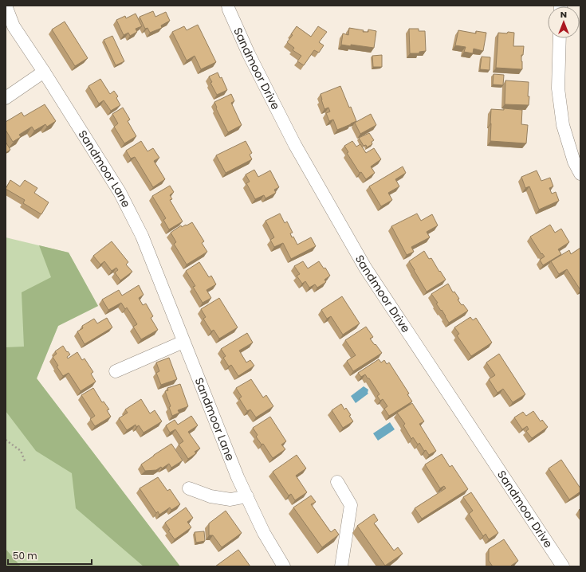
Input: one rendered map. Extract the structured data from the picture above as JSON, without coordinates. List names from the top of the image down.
{
  "streets": {
    "street": ["Sandmoor Drive", "Sandmoor Lane"]
  },
  "scale_bar": "50 m",
  "north": "top"
}
